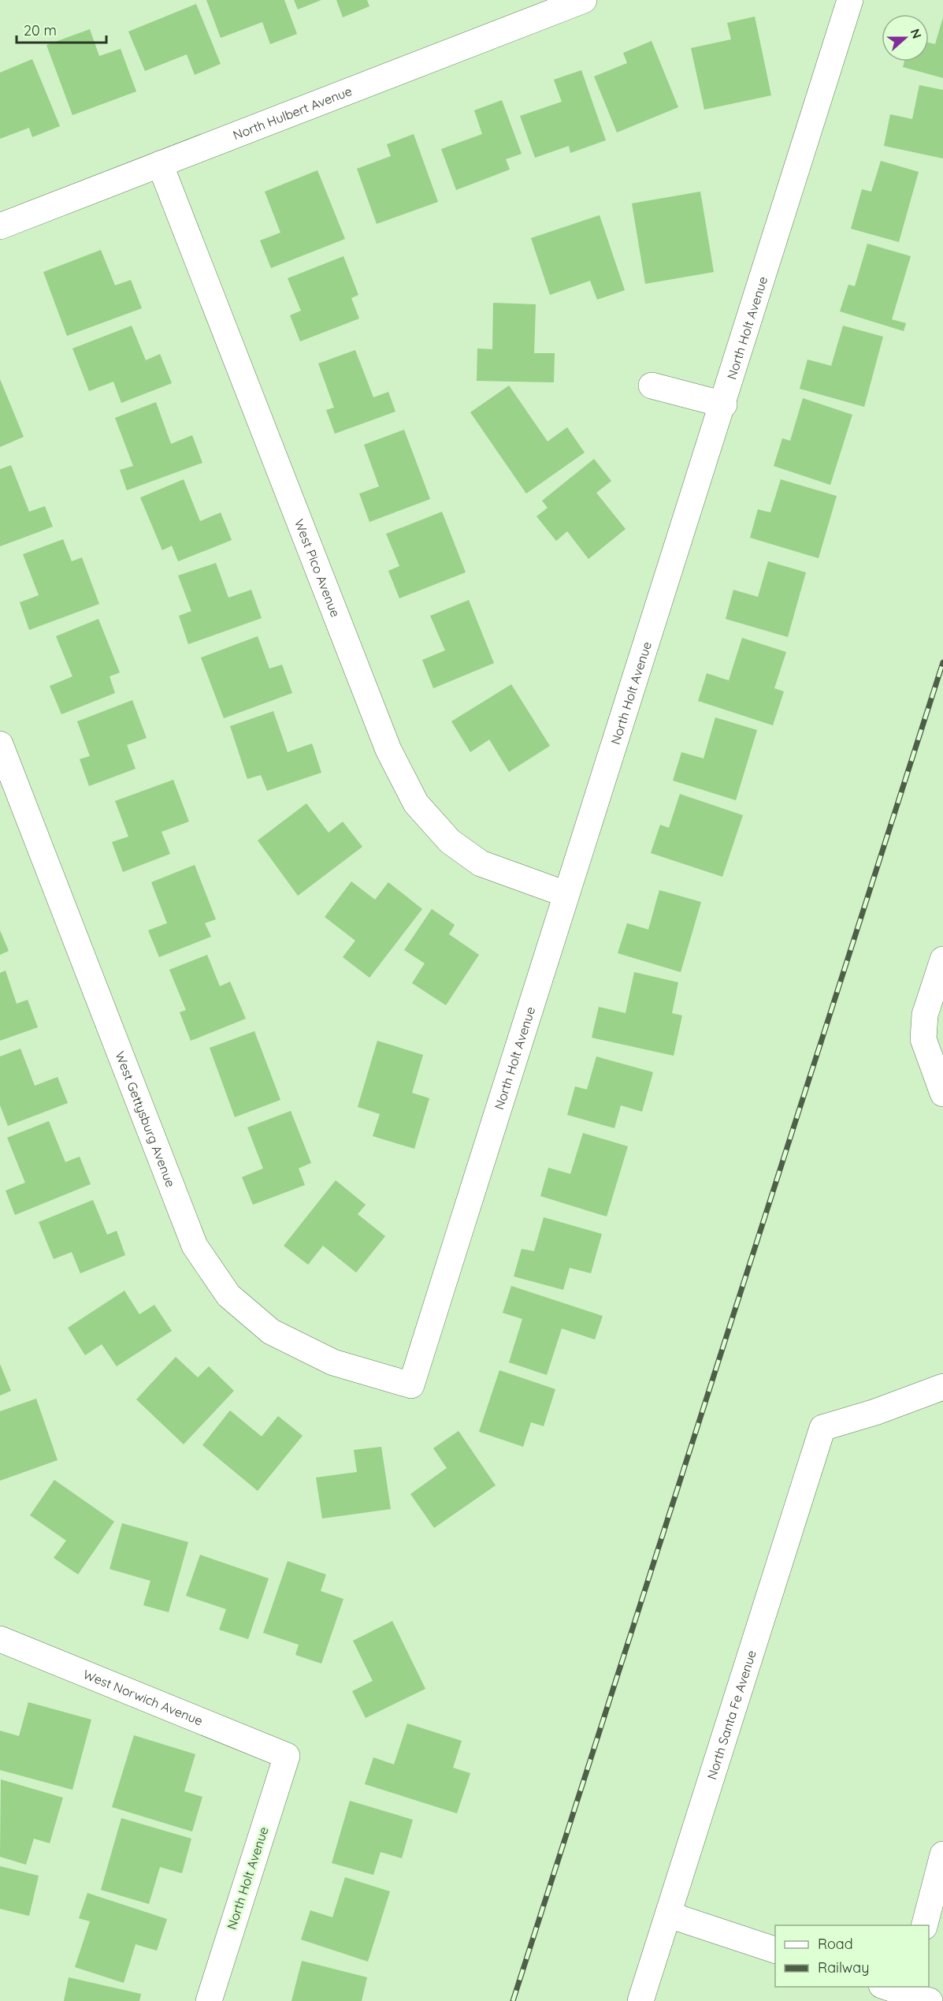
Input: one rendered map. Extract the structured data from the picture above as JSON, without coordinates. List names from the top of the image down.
{
  "streets": {
    "street": [
      "North Hulbert Avenue",
      "North Holt Avenue",
      "West Pico Avenue",
      "West Gettysburg Avenue",
      "West Norwich Avenue",
      "North Santa Fe Avenue"
    ]
  },
  "crossings": [
    ["North Hulbert Avenue", "West Pico Avenue"],
    ["North Holt Avenue", "West Pico Avenue"],
    ["North Holt Avenue", "West Gettysburg Avenue"],
    ["North Holt Avenue", "West Norwich Avenue"]
  ],
  "legend": ["Road", "Railway"],
  "scale_bar": "20 m",
  "north": "right"
}
